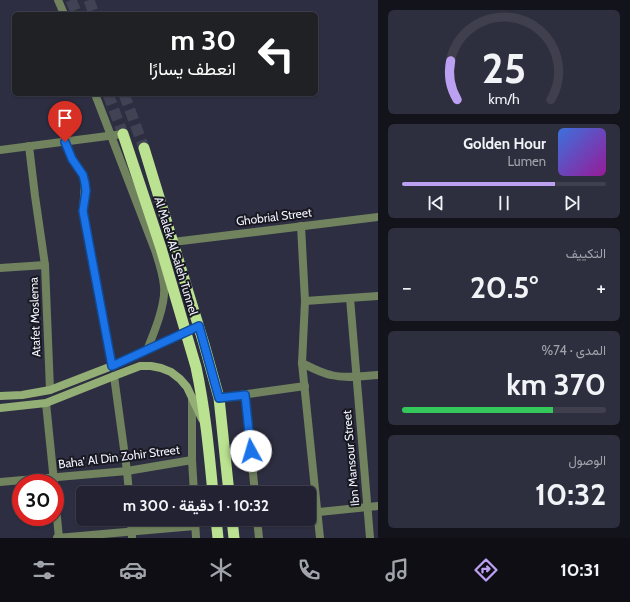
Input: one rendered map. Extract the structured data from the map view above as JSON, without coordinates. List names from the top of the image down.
{
  "streets": {
    "highway": ["Al Malek Al Saleh Tunnel"],
    "street": [
      "Ghobrial Street",
      "Atafet Moslema",
      "Baha' Al Din Zohir Street",
      "Ibn Mansour Street"
    ]
  },
  "crossings": [
    ["Ghobrial Street", "Al Malek Al Saleh Tunnel"]
  ],
  "page": {
    "turn": ["30 m", "انعطف يسارًا"],
    "song": ["Golden Hour", "Lumen"],
    "tile": [
      "التكييف",
      ["المدى · 74%", "370 km"],
      ["الوصول", "10:32"]
    ],
    "heat": ["−", "20.5°", "+"],
    "limit": "30",
    "trip": "10:32 · 1 دقيقة · 300 m",
    "tabs": "10:31",
    "gauge": ["25", "km/h"]
  }
}
